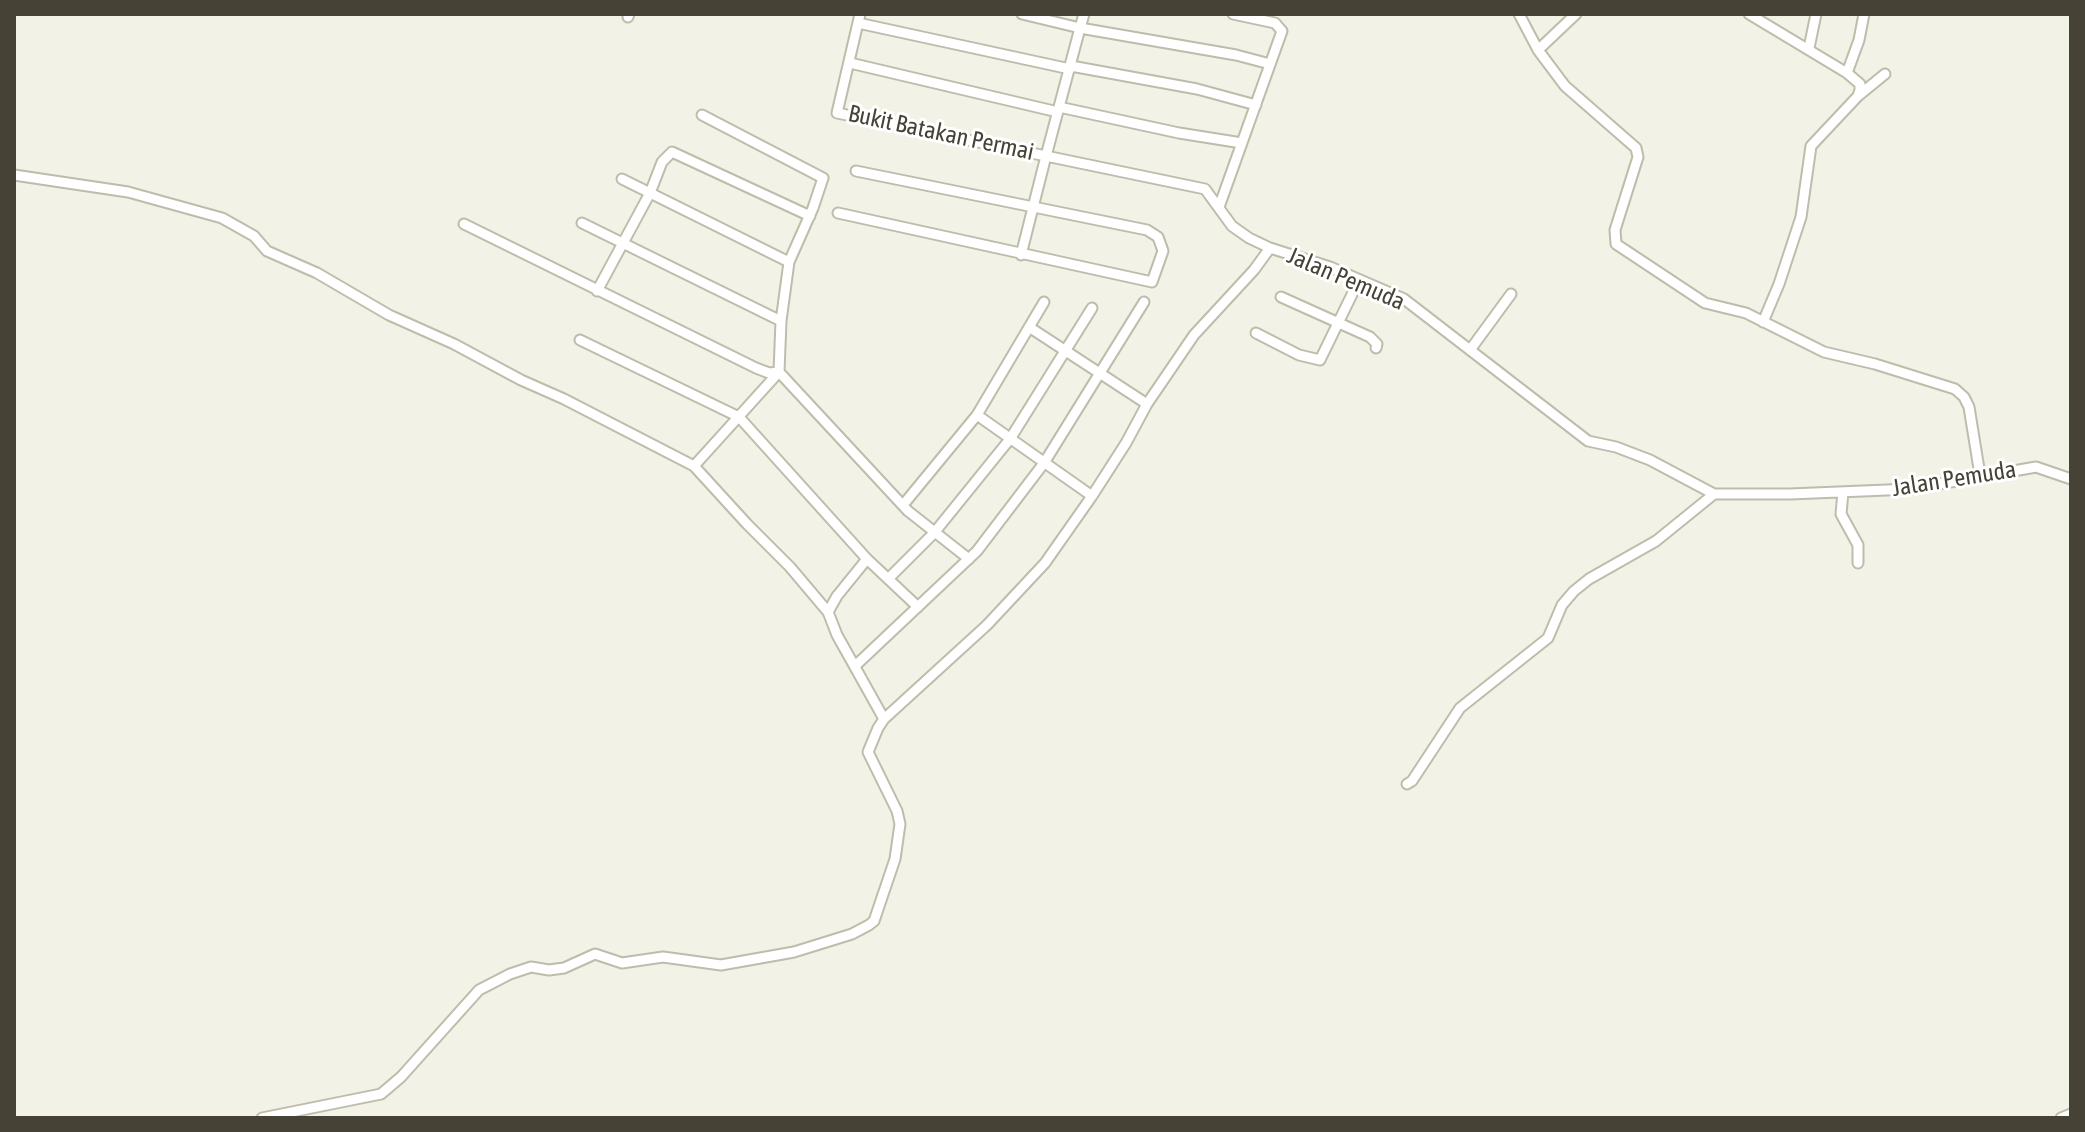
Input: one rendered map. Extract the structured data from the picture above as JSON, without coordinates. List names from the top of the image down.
{
  "streets": {
    "street": ["Bukit Batakan Permai", "Jalan Pemuda"]
  },
  "crossings": [
    ["Bukit Batakan Permai", "Jalan Pemuda"]
  ]
}
